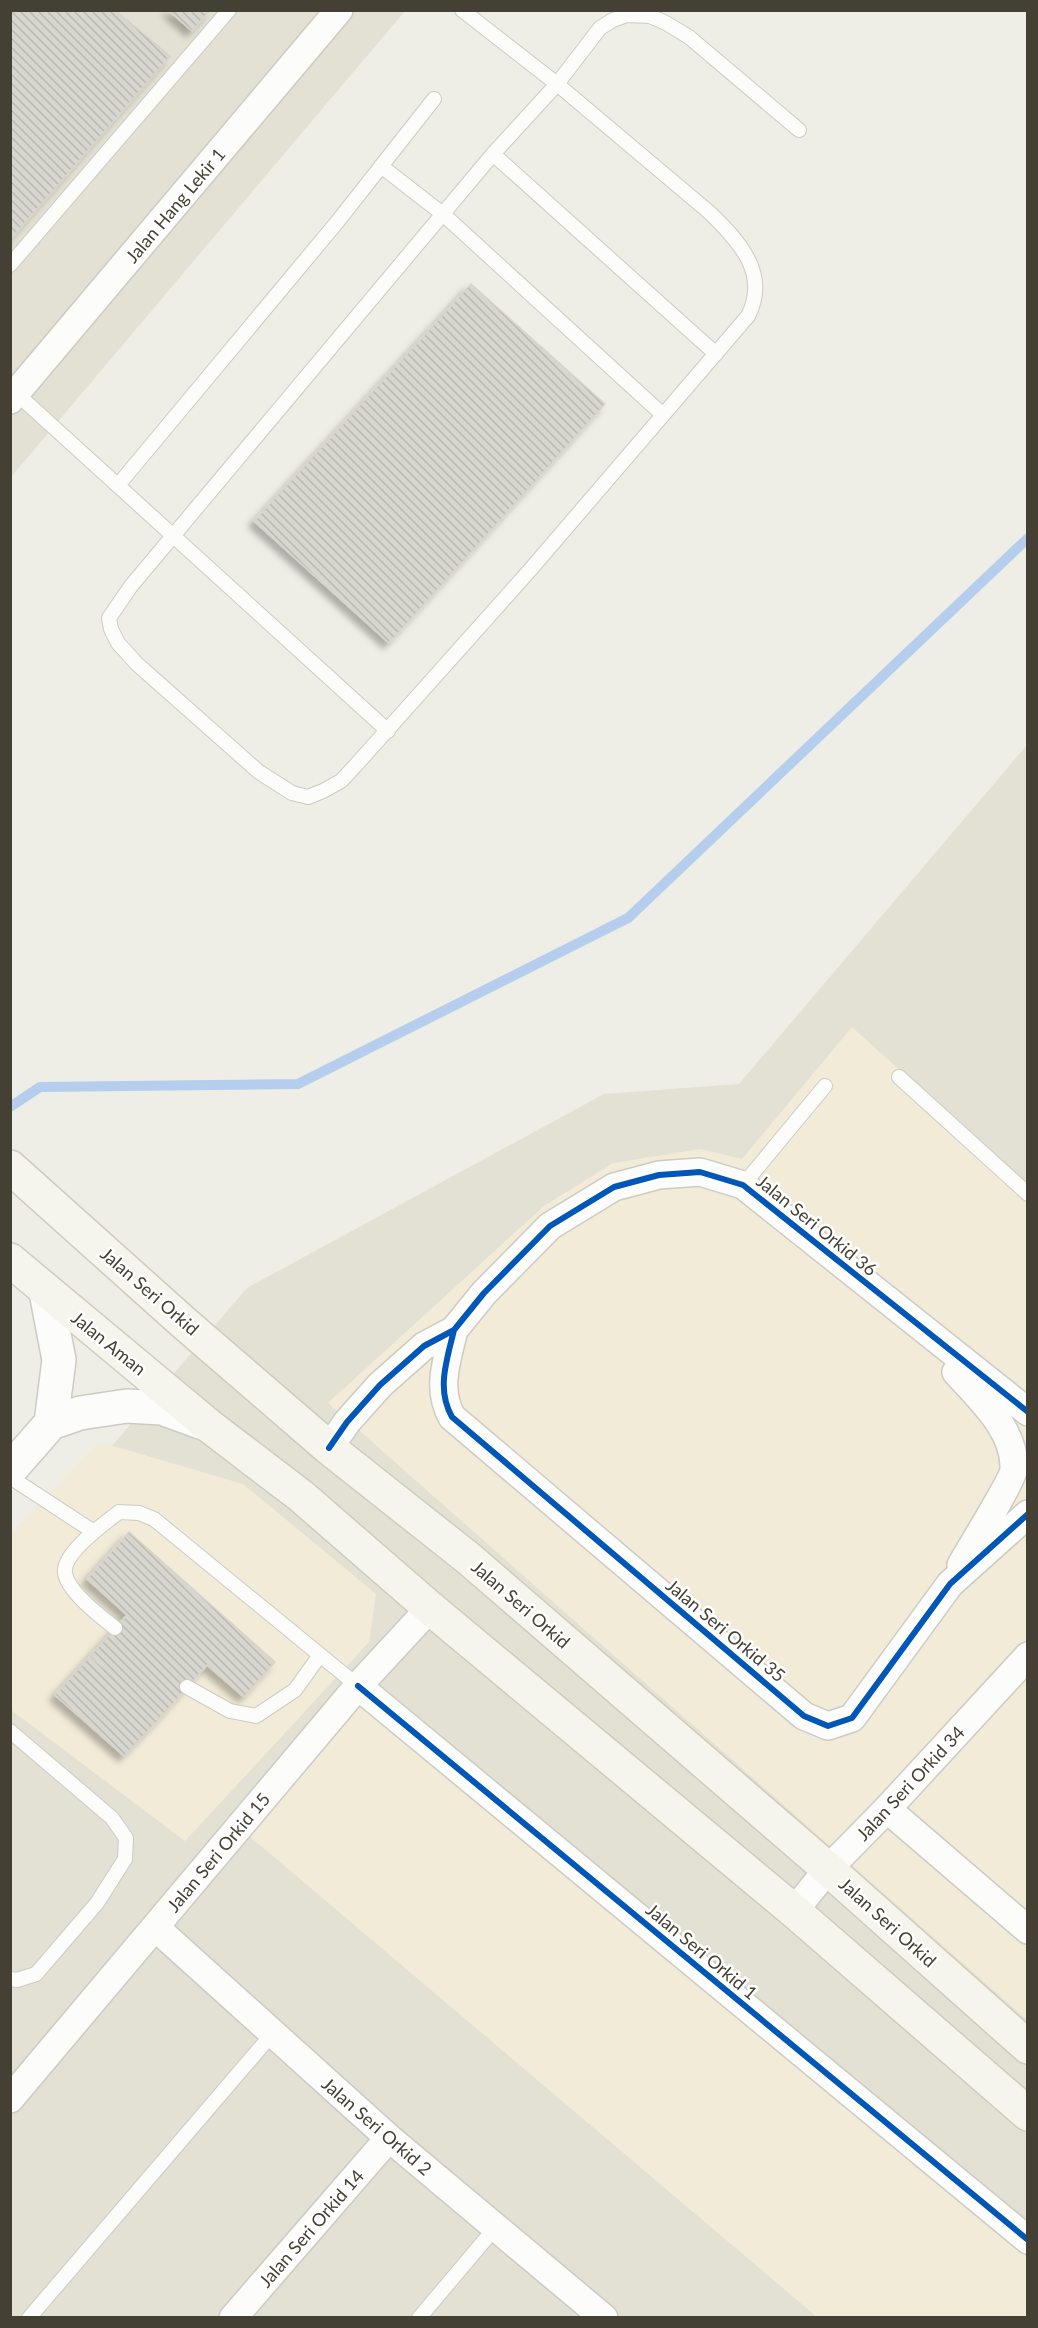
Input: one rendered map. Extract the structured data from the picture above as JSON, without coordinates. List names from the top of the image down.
{
  "streets": {
    "main road": ["Jalan Seri Orkid", "Jalan Aman"],
    "street": [
      "Jalan Hang Lekir 1",
      "Jalan Seri Orkid 36",
      "Jalan Seri Orkid 35",
      "Jalan Seri Orkid 34",
      "Jalan Seri Orkid 15",
      "Jalan Seri Orkid 1",
      "Jalan Seri Orkid 2",
      "Jalan Seri Orkid 14"
    ]
  },
  "crossings": [
    ["Jalan Seri Orkid 36", "Jalan Seri Orkid"],
    ["Jalan Seri Orkid 36", "Jalan Seri Orkid 35"],
    ["Jalan Seri Orkid", "Jalan Seri Orkid 34"],
    ["Jalan Seri Orkid 15", "Jalan Seri Orkid 1"],
    ["Jalan Seri Orkid 15", "Jalan Seri Orkid 2"],
    ["Jalan Seri Orkid 2", "Jalan Seri Orkid 14"]
  ]
}
